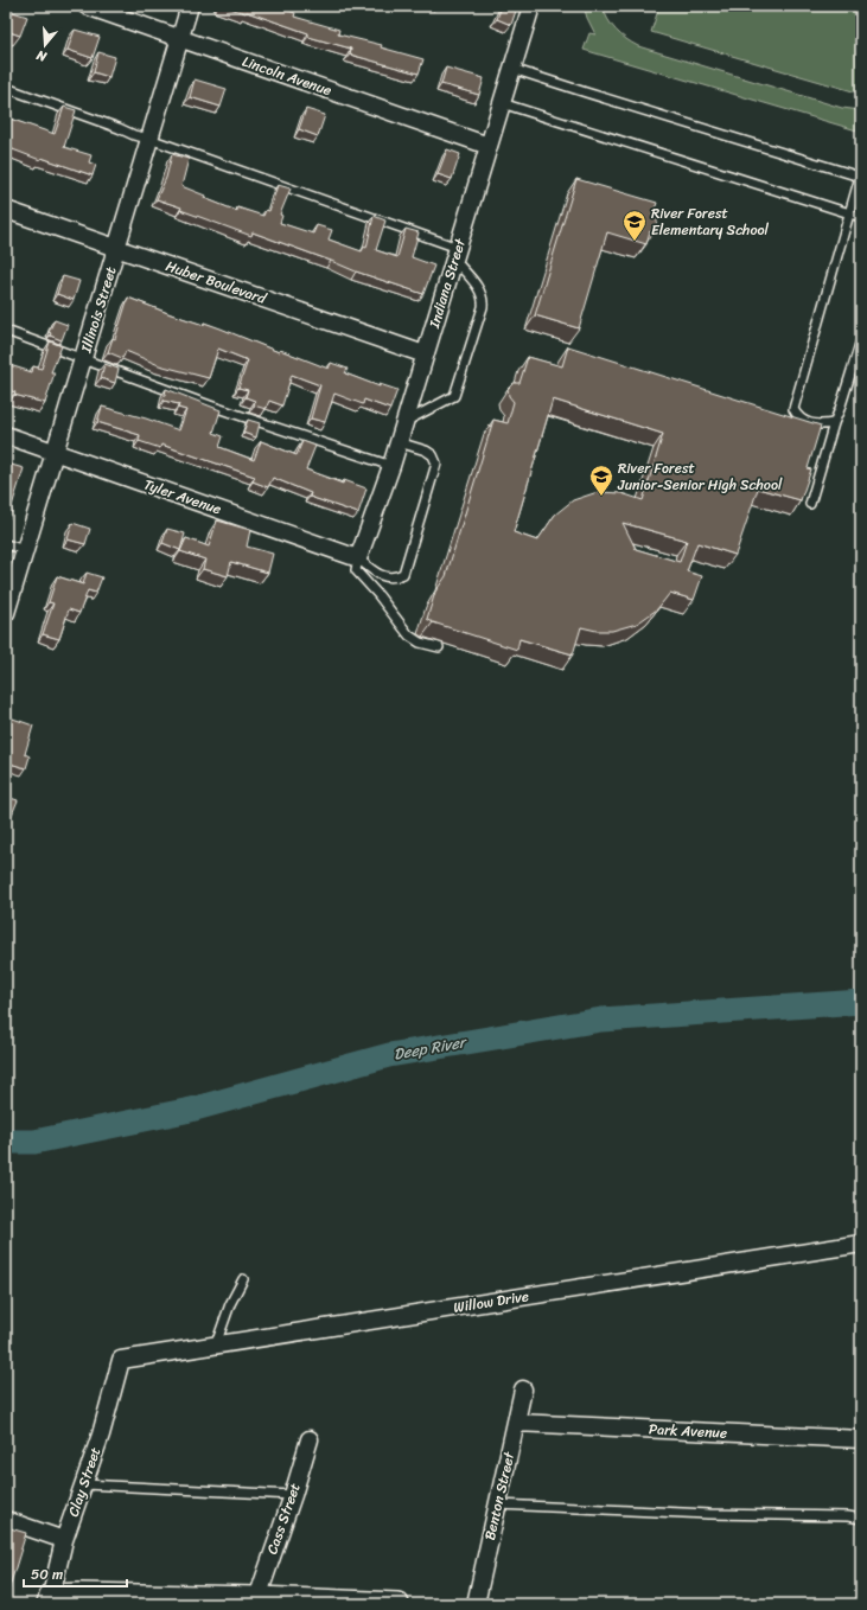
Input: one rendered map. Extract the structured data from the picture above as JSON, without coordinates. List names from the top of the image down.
{
  "streets": {
    "street": [
      "Lincoln Avenue",
      "Huber Boulevard",
      "Indiana Street",
      "Illinois Street",
      "Tyler Avenue",
      "Willow Drive",
      "Park Avenue",
      "Clay Street",
      "Benton Street",
      "Cass Street"
    ]
  },
  "crossings": [
    ["Lincoln Avenue", "Indiana Street"],
    ["Lincoln Avenue", "Illinois Street"],
    ["Huber Boulevard", "Indiana Street"],
    ["Huber Boulevard", "Illinois Street"],
    ["Indiana Street", "Tyler Avenue"],
    ["Illinois Street", "Tyler Avenue"],
    ["Willow Drive", "Clay Street"],
    ["Park Avenue", "Benton Street"]
  ],
  "water": ["Deep River"],
  "places": {
    "school or university": ["River Forest Elementary School", "River Forest Junior-Senior High School"]
  },
  "scale_bar": "50 m",
  "north": "bottom"
}
